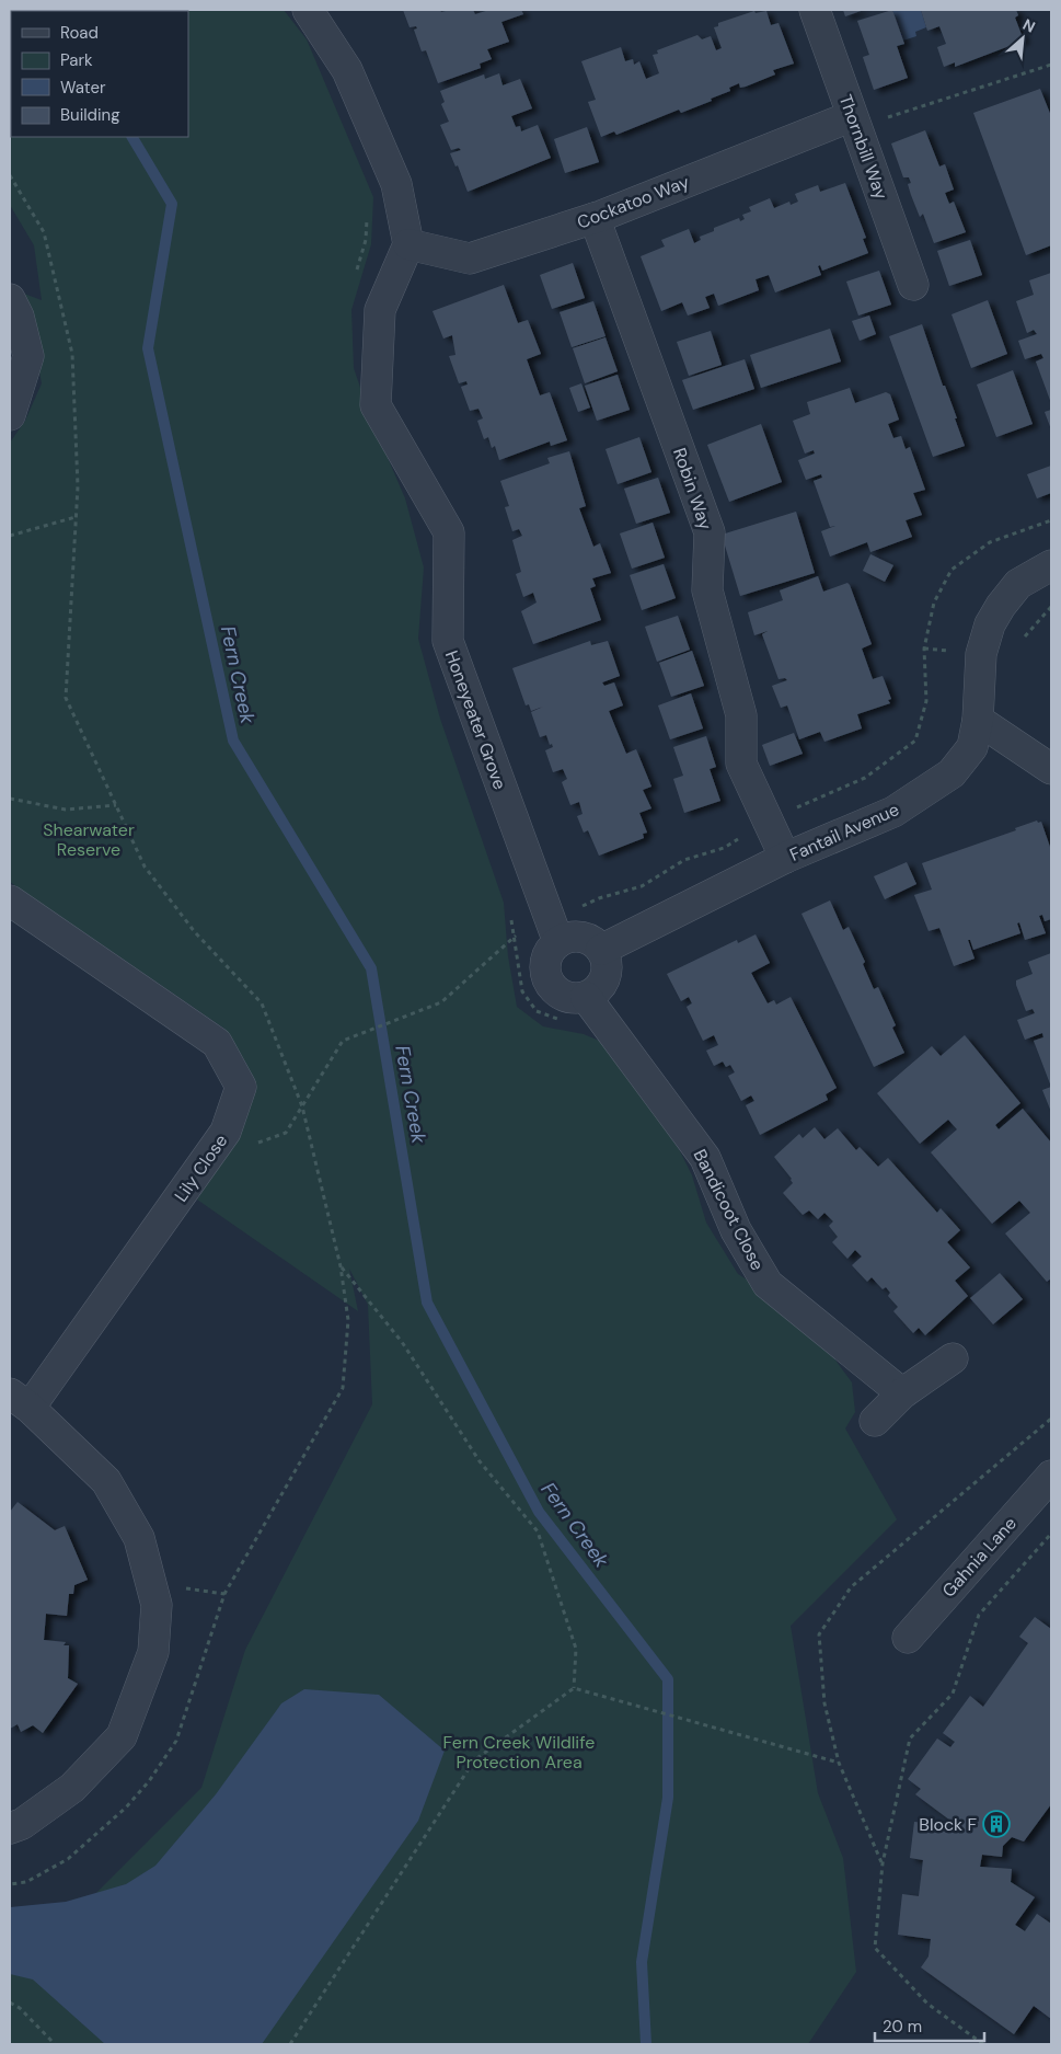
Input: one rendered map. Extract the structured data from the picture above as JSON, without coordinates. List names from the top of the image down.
{
  "streets": {
    "street": [
      "Thornbill Way",
      "Cockatoo Way",
      "Robin Way",
      "Honeyeater Grove",
      "Fantail Avenue",
      "Lily Close",
      "Bandicoot Close",
      "Gahnia Lane"
    ]
  },
  "crossings": [
    ["Thornbill Way", "Cockatoo Way"],
    ["Cockatoo Way", "Robin Way"],
    ["Cockatoo Way", "Honeyeater Grove"],
    ["Robin Way", "Fantail Avenue"],
    ["Honeyeater Grove", "Fantail Avenue"],
    ["Honeyeater Grove", "Bandicoot Close"],
    ["Fantail Avenue", "Bandicoot Close"]
  ],
  "water": ["Fern Creek"],
  "parks": ["Shearwater Reserve", "Fern Creek Wildlife Protection Area"],
  "places": {
    "building": ["Block F"]
  },
  "legend": [
    "Road",
    "Park",
    "Water",
    "Building"
  ],
  "scale_bar": "20 m",
  "north": "top right"
}
